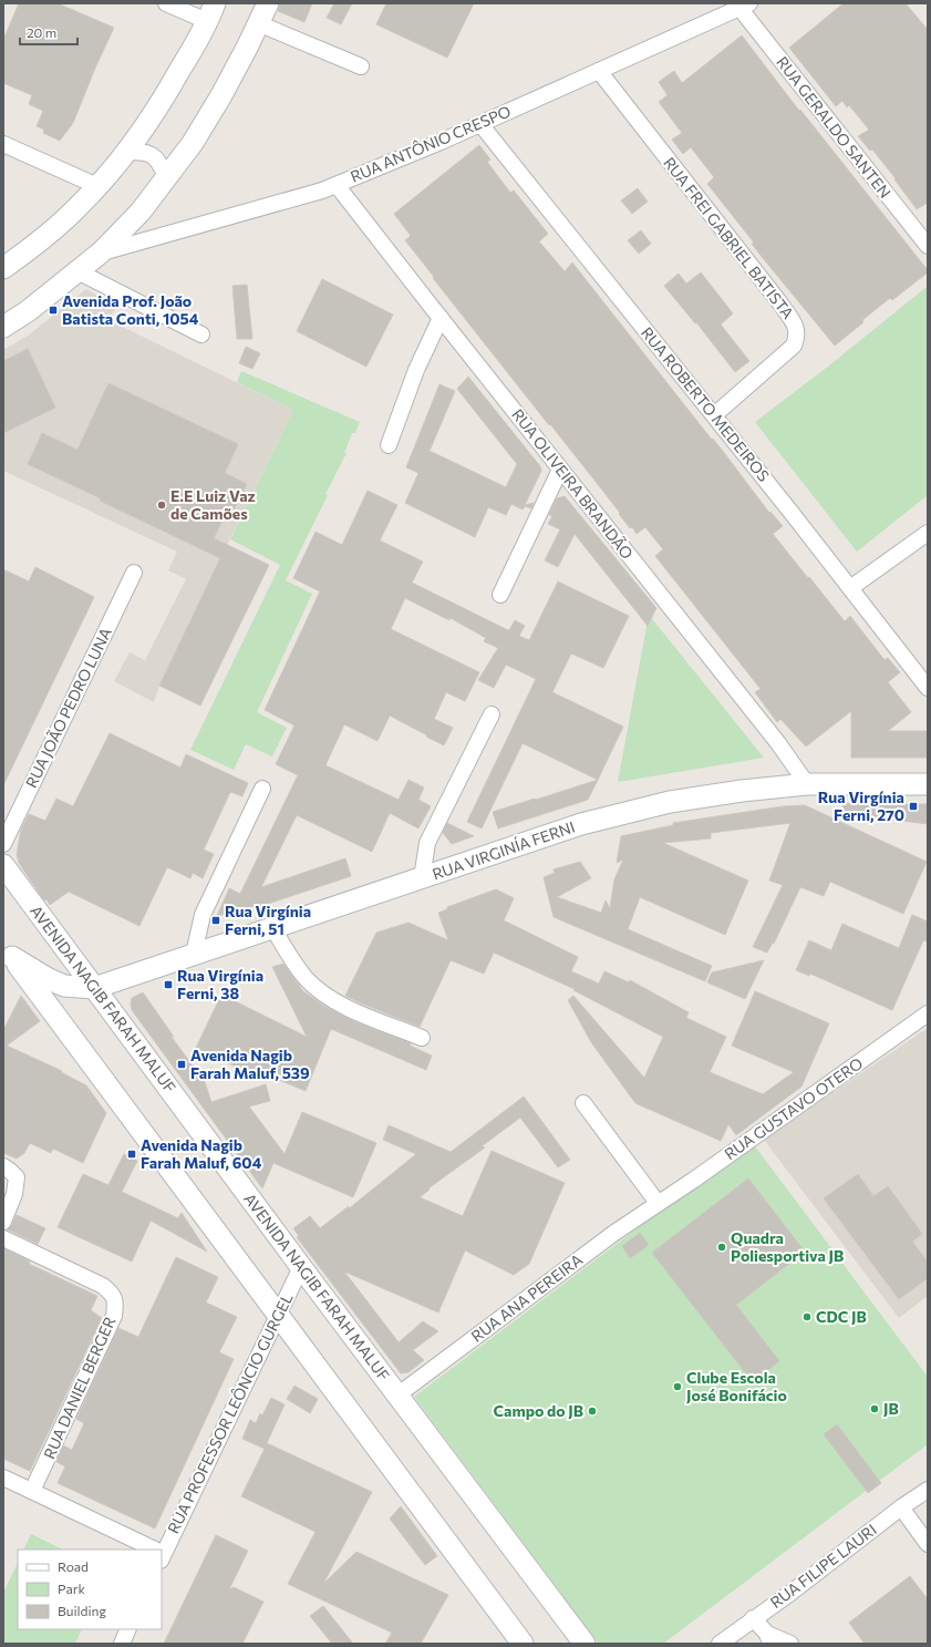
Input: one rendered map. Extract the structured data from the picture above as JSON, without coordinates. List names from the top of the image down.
{
  "streets": {
    "main road": ["RUA VIRGINÍA FERNI", "AVENIDA NAGIB FARAH MALUF"],
    "street": [
      "RUA GERALDO SANTEN",
      "RUA ANTÔNIO CRESPO",
      "RUA FREI GABRIEL BATISTA",
      "RUA ROBERTO MEDEIROS",
      "RUA OLIVEIRA BRANDÃO",
      "RUA JOÃO PEDRO LUNA",
      "RUA GUSTAVO OTERO",
      "RUA ANA PEREIRA",
      "RUA DANIEL BERGER",
      "RUA PROFESSOR LEÔNCIO GURGEL",
      "RUA FILIPE LAURI"
    ]
  },
  "crossings": [
    ["RUA GERALDO SANTEN", "RUA ANTÔNIO CRESPO"],
    ["RUA ANTÔNIO CRESPO", "RUA FREI GABRIEL BATISTA"],
    ["RUA ANTÔNIO CRESPO", "RUA ROBERTO MEDEIROS"],
    ["RUA ANTÔNIO CRESPO", "RUA OLIVEIRA BRANDÃO"],
    ["RUA FREI GABRIEL BATISTA", "RUA ROBERTO MEDEIROS"],
    ["RUA OLIVEIRA BRANDÃO", "RUA VIRGINÍA FERNI"],
    ["RUA VIRGINÍA FERNI", "AVENIDA NAGIB FARAH MALUF"],
    ["AVENIDA NAGIB FARAH MALUF", "RUA ANA PEREIRA"],
    ["AVENIDA NAGIB FARAH MALUF", "RUA PROFESSOR LEÔNCIO GURGEL"],
    ["RUA GUSTAVO OTERO", "RUA ANA PEREIRA"]
  ],
  "places": {
    "transit": [
      "Avenida Prof. João Batista Conti, 1054",
      "Rua Virgínia Ferni, 270",
      "Rua Virgínia Ferni, 51",
      "Rua Virgínia Ferni, 38",
      "Avenida Nagib Farah Maluf, 539",
      "Avenida Nagib Farah Maluf, 604"
    ],
    "other": [
      "E.E Luiz Vaz de Camões",
      "Quadra Poliesportiva JB",
      "CDC JB",
      "Clube Escola José Bonifácio",
      "JB",
      "Campo do JB"
    ]
  },
  "legend": ["Road", "Park", "Building"],
  "scale_bar": "20 m"
}
